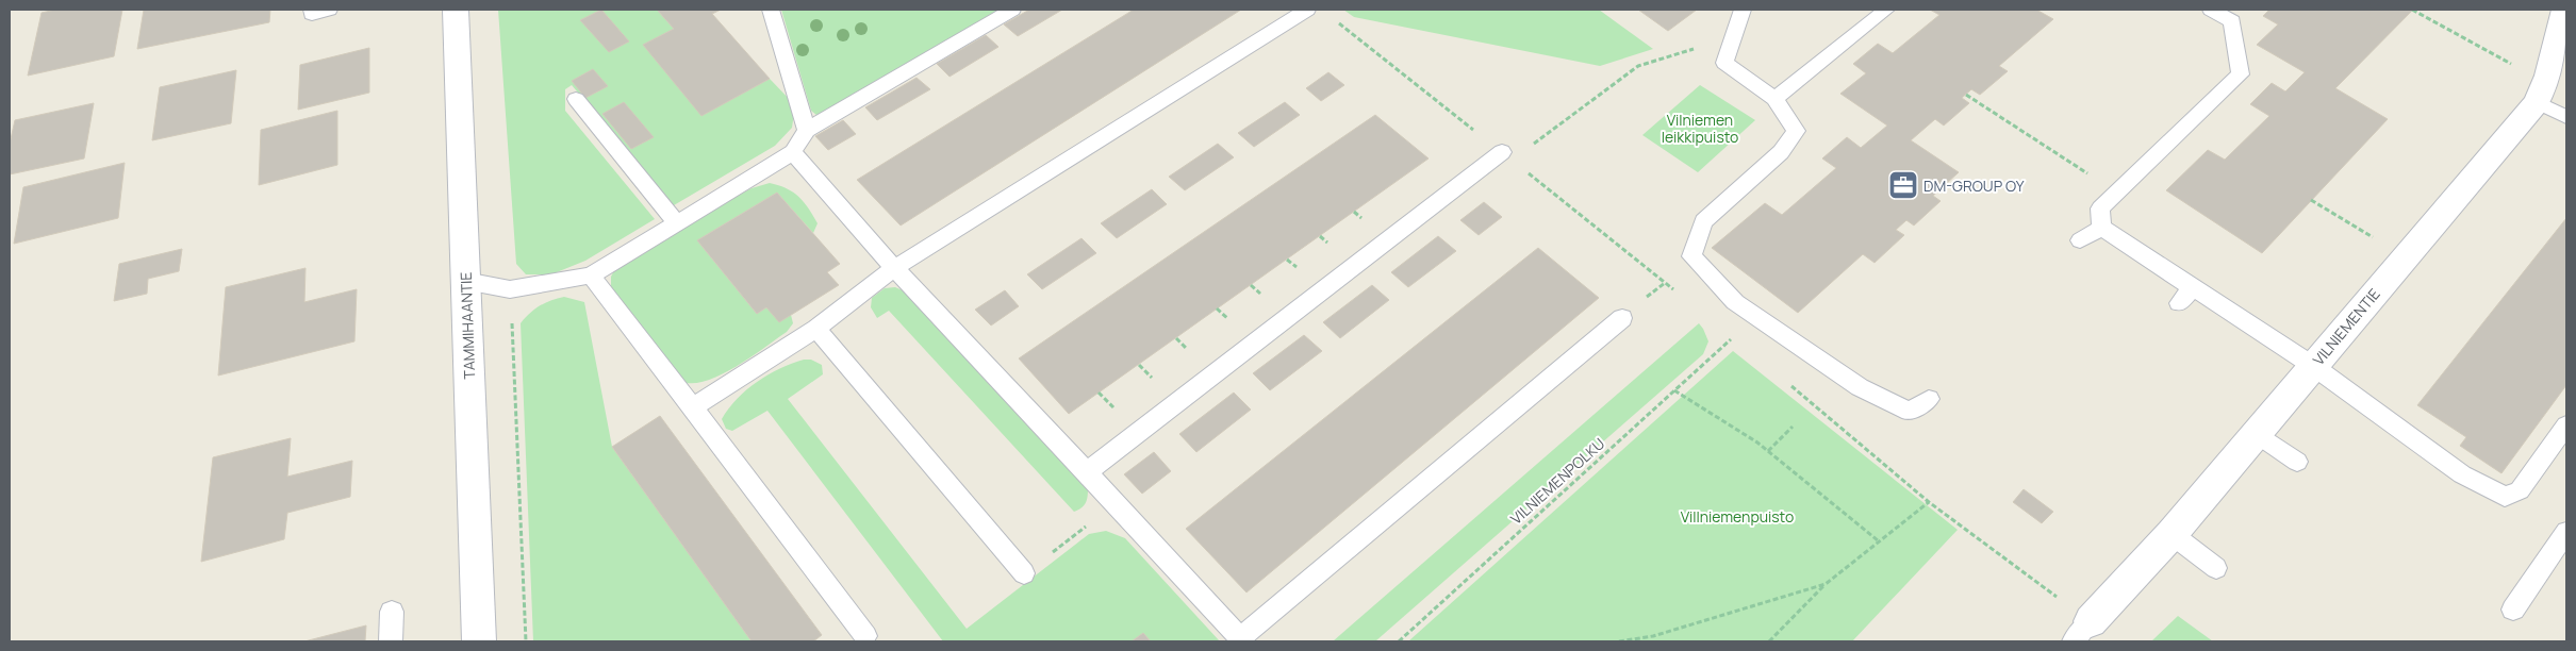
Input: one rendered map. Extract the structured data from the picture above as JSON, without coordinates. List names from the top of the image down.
{
  "streets": {
    "street": ["TAMMIHAANTIE", "VILNIEMENTIE"],
    "path": ["VILNIEMENPOLKU"]
  },
  "parks": ["Vilniemen leikkipuisto", "Villniemenpuisto"],
  "places": {
    "office": ["DM-GROUP OY"]
  }
}
